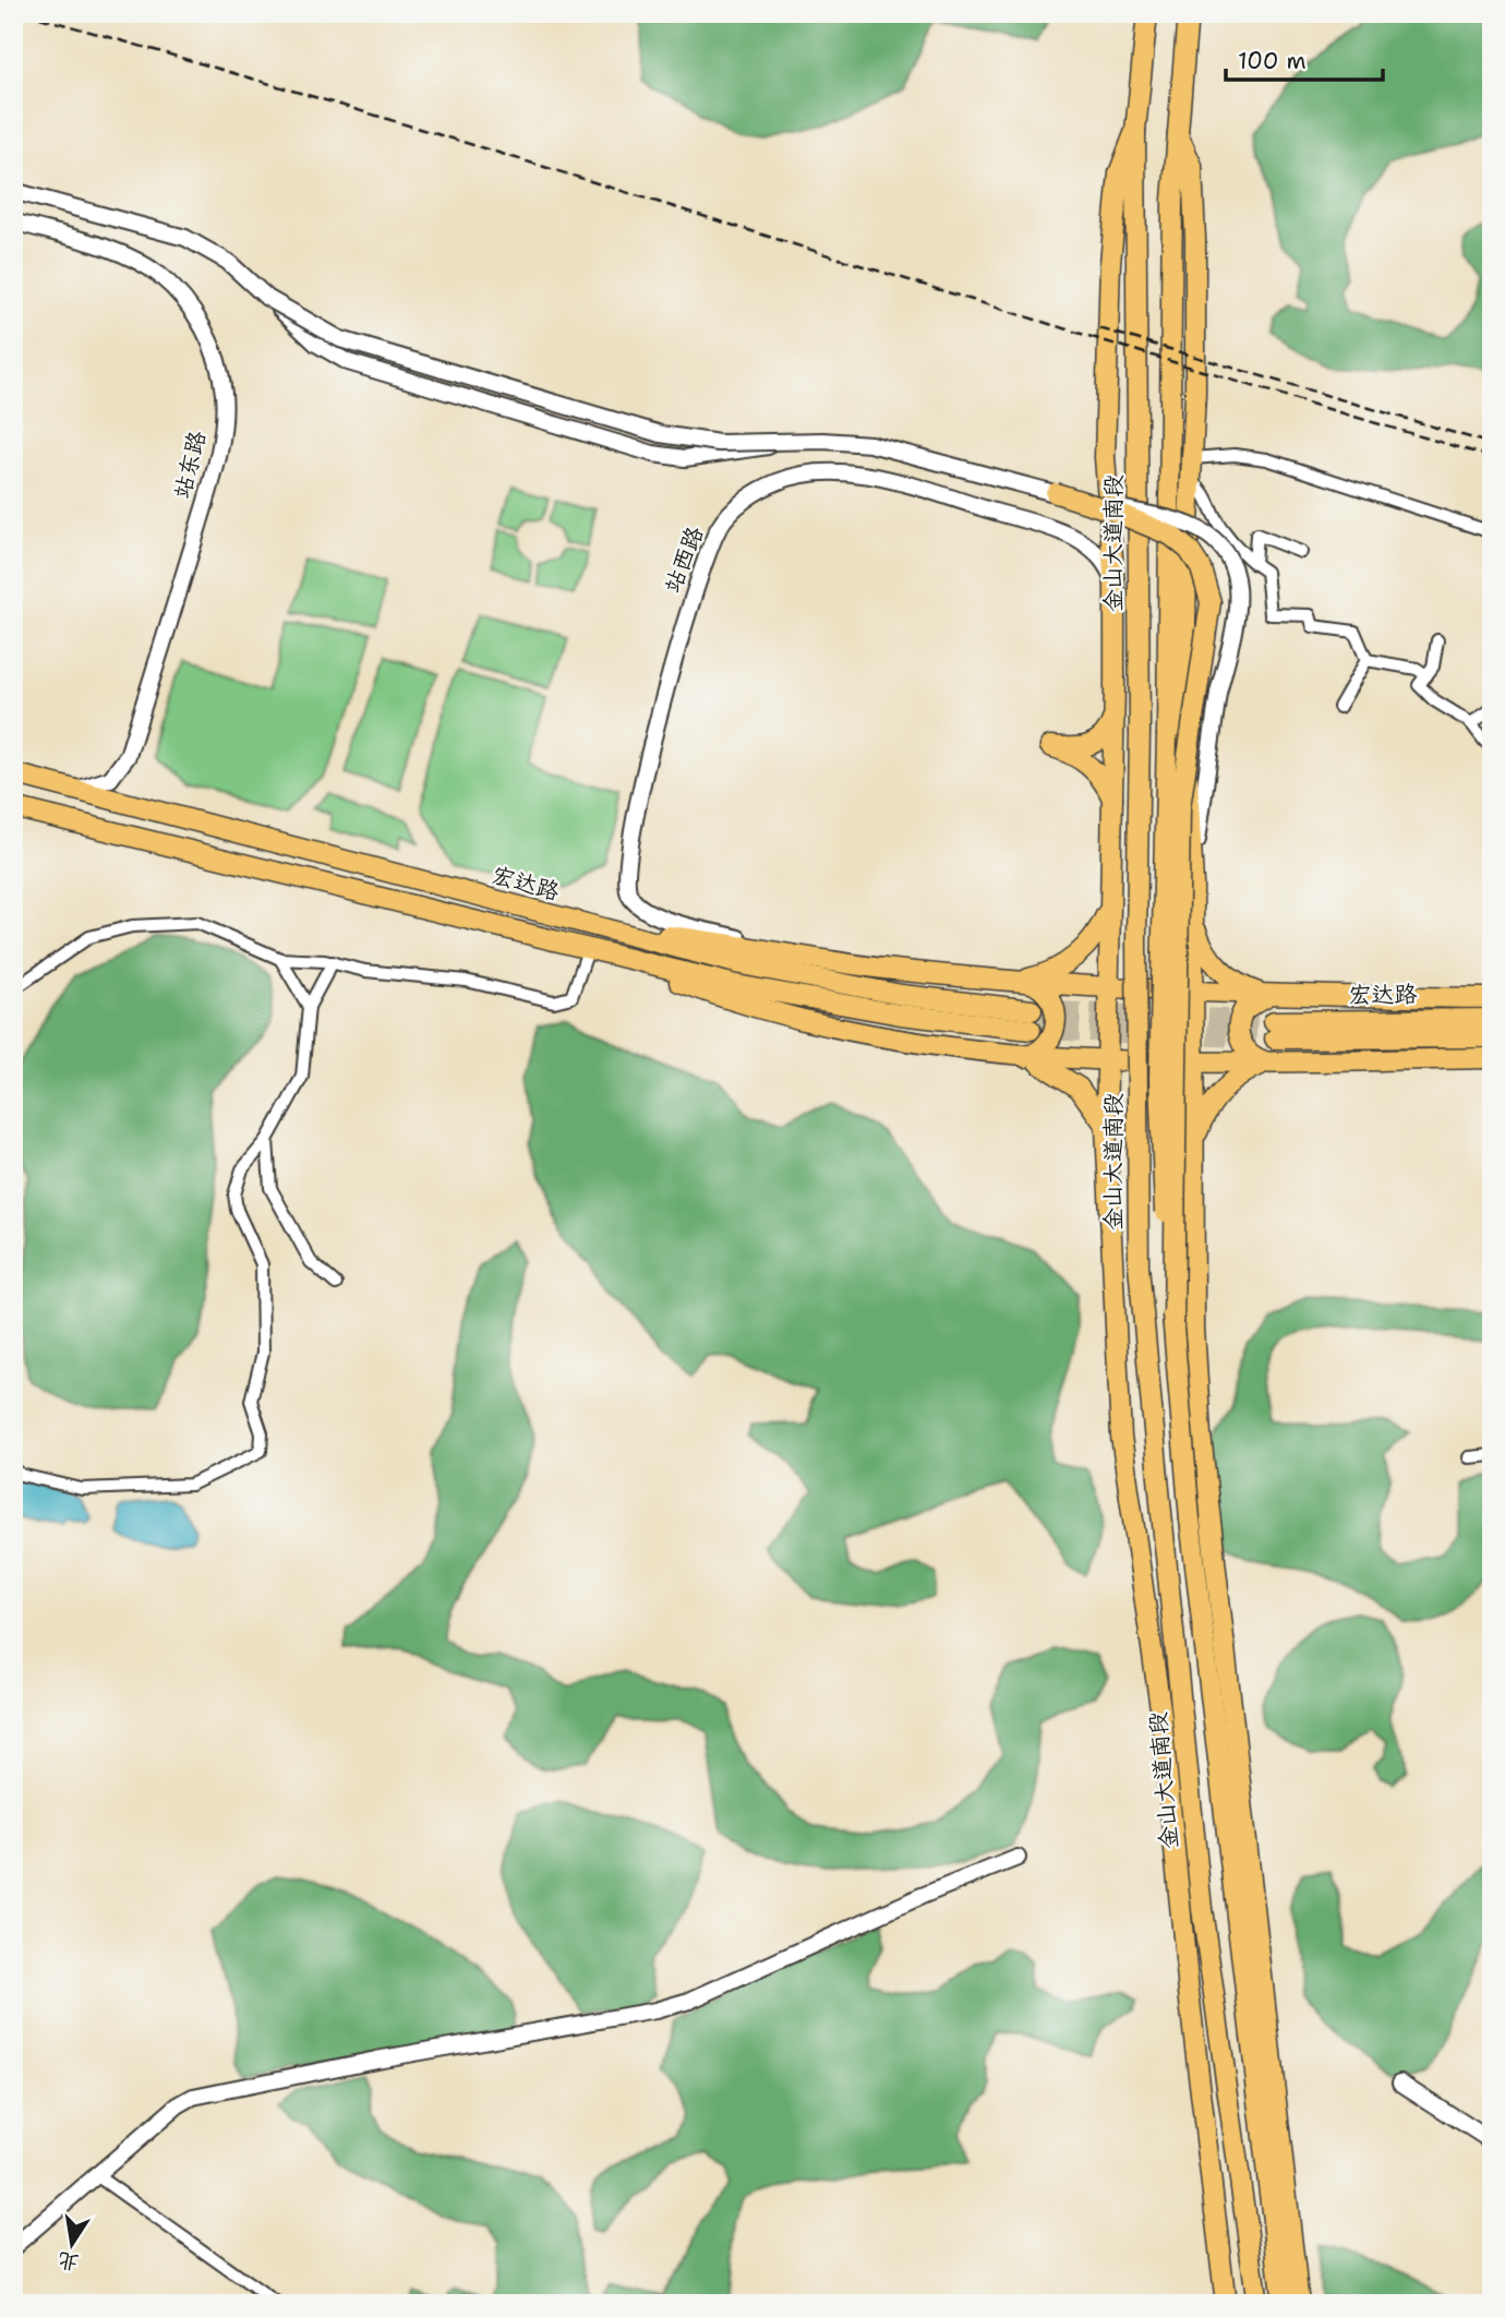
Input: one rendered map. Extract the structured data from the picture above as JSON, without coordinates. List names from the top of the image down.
{
  "streets": {
    "main road": ["金山大道南段", "宏达路"],
    "street": ["站东路", "站西路"]
  },
  "crossings": [
    ["站东路", "宏达路"]
  ],
  "scale_bar": "100 m",
  "north": "bottom"
}
